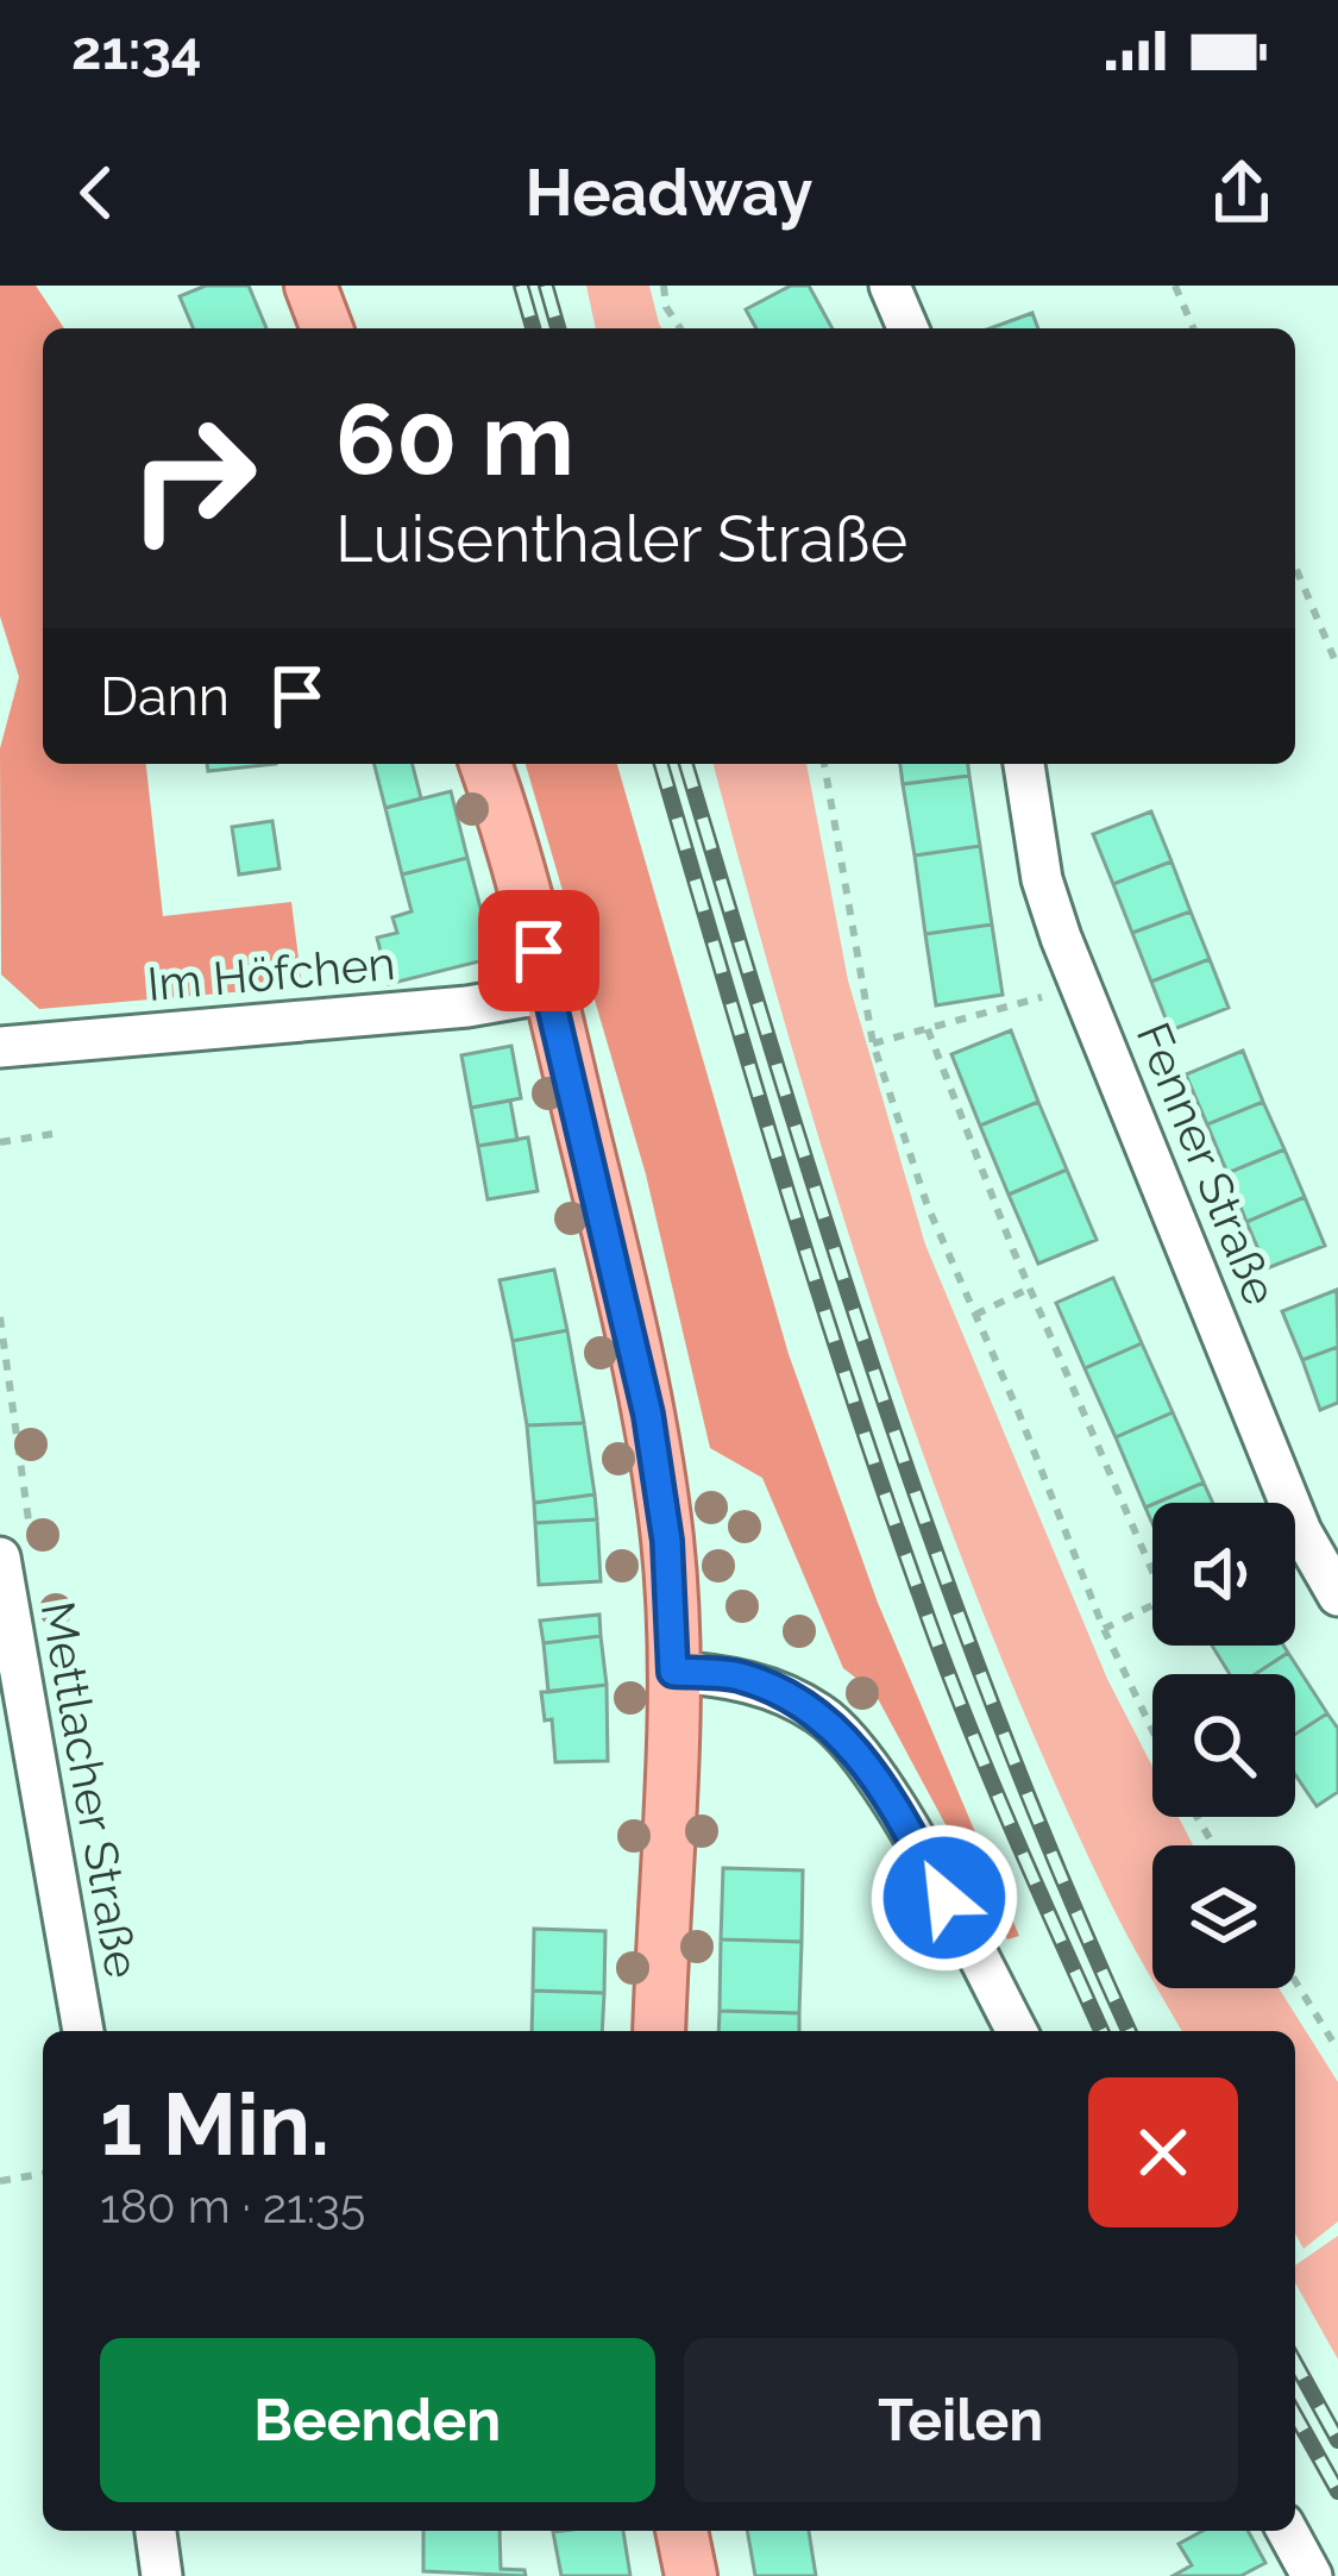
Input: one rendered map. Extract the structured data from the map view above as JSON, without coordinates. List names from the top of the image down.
{
  "streets": {
    "street": ["Im Höfchen", "Fenner Straße", "Mettlacher Straße"]
  },
  "page": {
    "status": "21:34",
    "header": "Headway",
    "turn": ["60 m", "Luisenthaler Straße"],
    "then": "Dann",
    "heading": ["1 Min.", "180 m · 21:35"],
    "buttons": ["Beenden", "Teilen"]
  }
}
